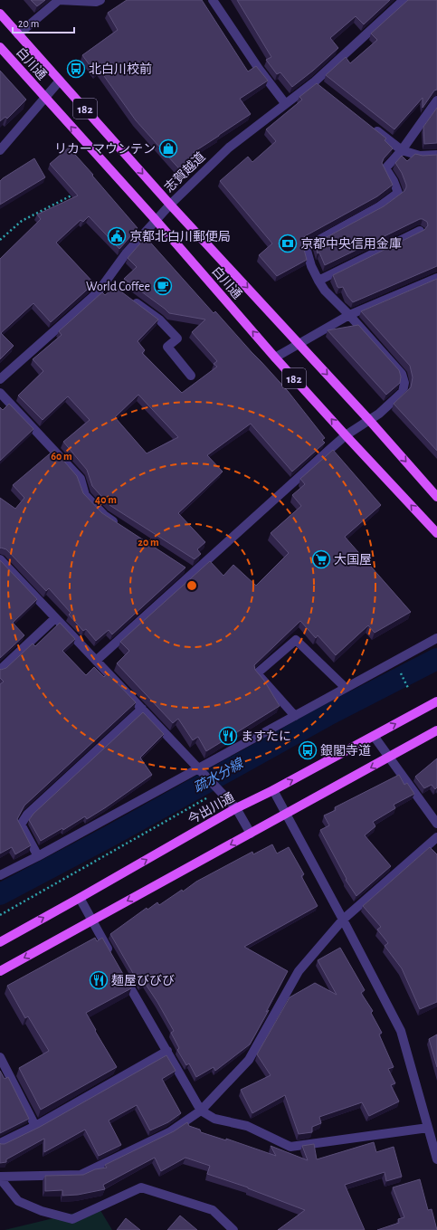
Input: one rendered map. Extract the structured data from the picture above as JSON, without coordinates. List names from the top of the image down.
{
  "streets": {
    "main road": ["白川通", "182", "今出川通"],
    "street": ["志賀越道"]
  },
  "crossings": [
    ["白川通", "志賀越道"]
  ],
  "water": ["疏水分線"],
  "places": {
    "bus stop": ["北白川校前", "銀閣寺道"],
    "shop": ["リカーマウンテン"],
    "public building": ["京都北白川郵便局"],
    "bank": ["京都中央信用金庫"],
    "cafe": ["World Coffee"],
    "supermarket": ["大国屋"],
    "restaurant": ["ますたに", "麺屋びびび"]
  },
  "scale_bar": "20 m",
  "rings": ["60 m", "40 m", "20 m"]
}
